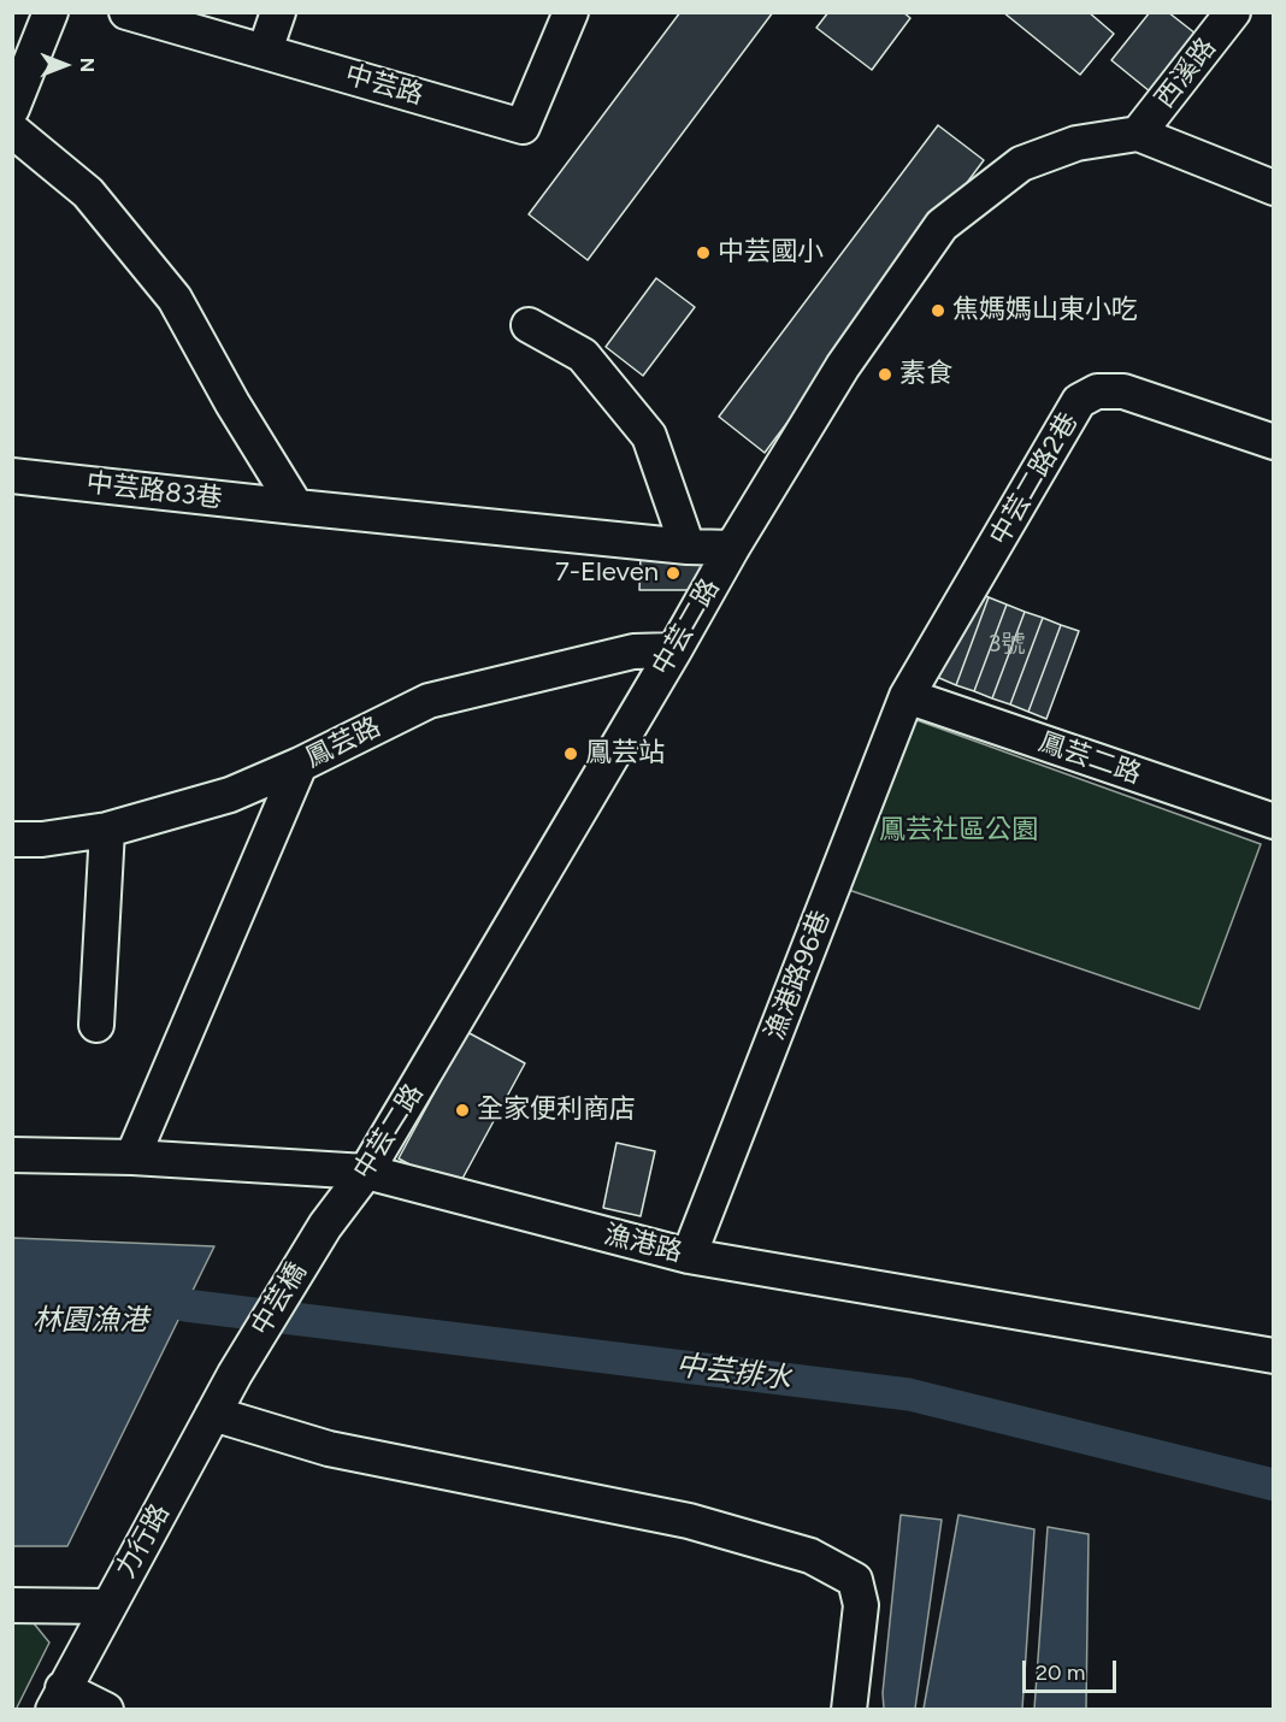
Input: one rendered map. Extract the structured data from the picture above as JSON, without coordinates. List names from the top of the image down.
{
  "streets": {
    "street": [
      "西溪路",
      "中芸路",
      "中芸二路2巷",
      "中芸路83巷",
      "中芸二路",
      "鳳芸路",
      "鳳芸二路",
      "漁港路96巷",
      "漁港路",
      "中芸橋",
      "力行路"
    ]
  },
  "crossings": [
    ["西溪路", "中芸二路"],
    ["中芸二路2巷", "鳳芸二路"],
    ["中芸二路2巷", "漁港路96巷"],
    ["中芸路83巷", "中芸二路"],
    ["中芸二路", "鳳芸路"],
    ["中芸二路", "漁港路"],
    ["中芸二路", "中芸橋"],
    ["鳳芸二路", "漁港路96巷"],
    ["漁港路96巷", "漁港路"],
    ["中芸橋", "力行路"]
  ],
  "water": ["林園漁港", "中芸排水"],
  "parks": ["鳳芸社區公園"],
  "places": [
    "中芸國小",
    "焦媽媽山東小吃",
    "素食",
    "7-Eleven",
    "鳳芸站",
    "全家便利商店"
  ],
  "house_numbers": ["3號"],
  "scale_bar": "20 m",
  "north": "right"
}
